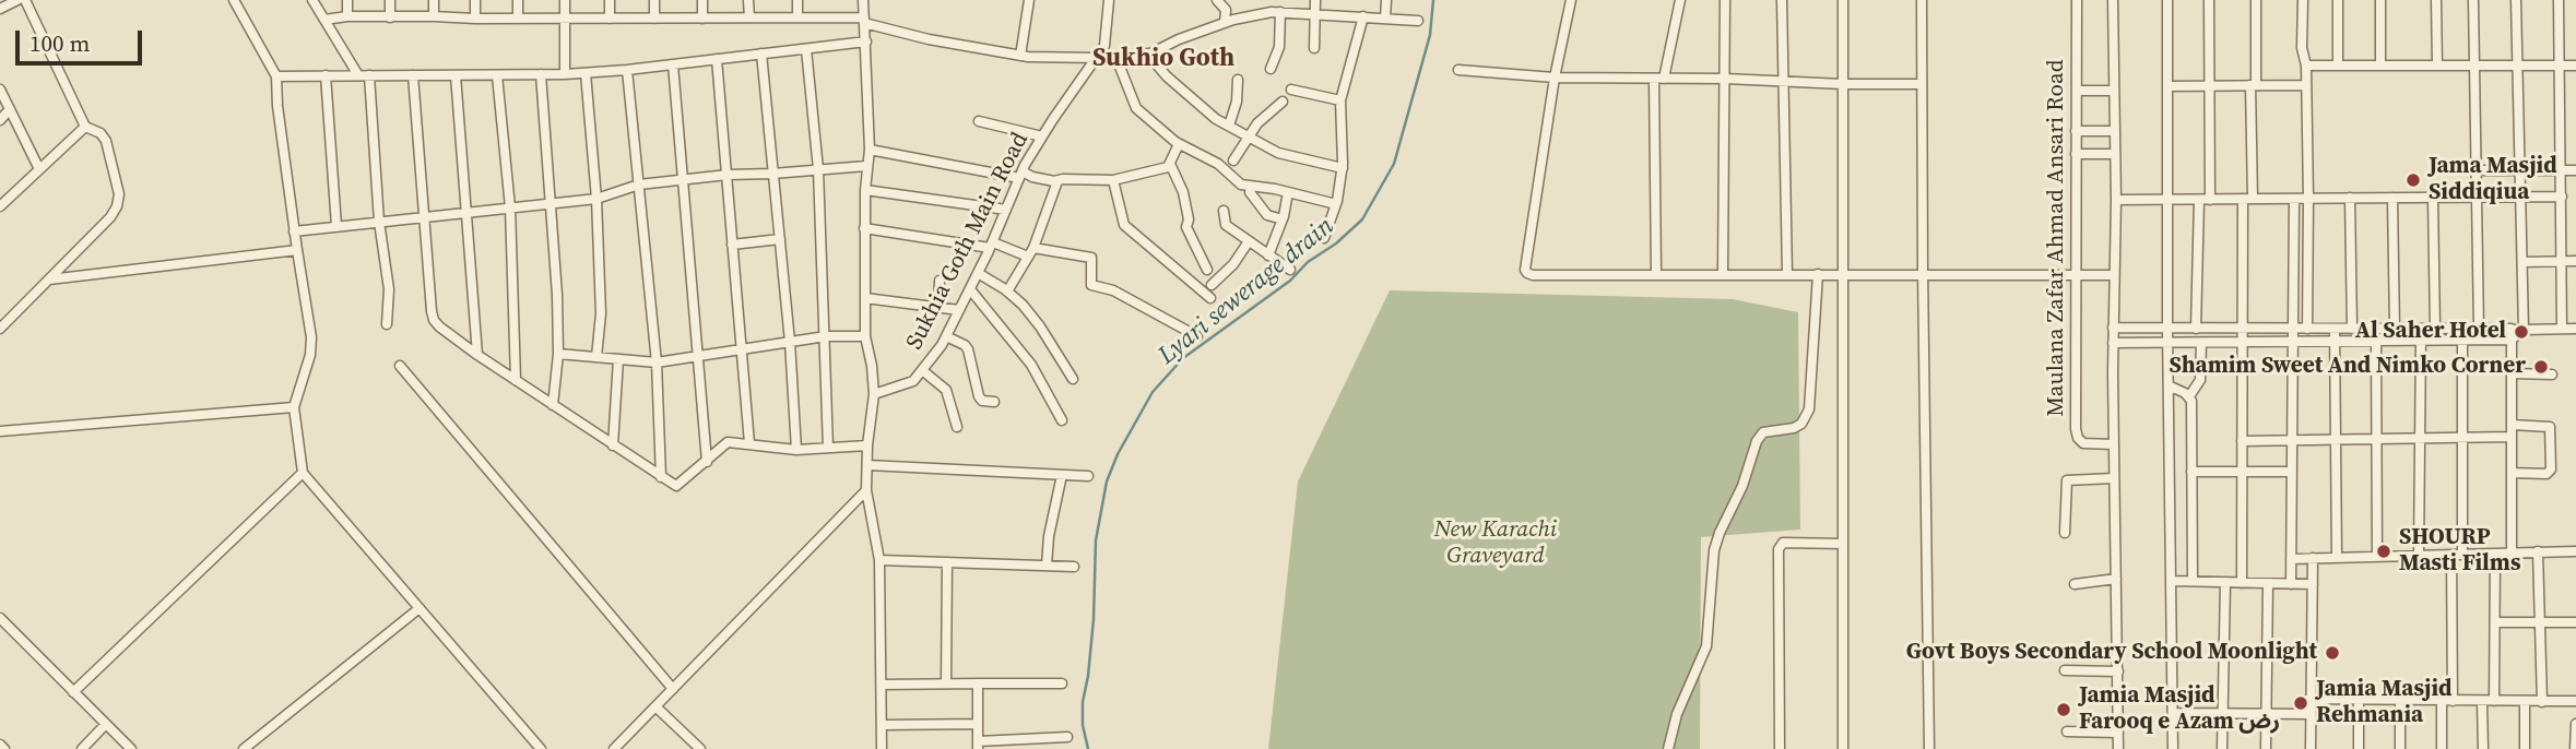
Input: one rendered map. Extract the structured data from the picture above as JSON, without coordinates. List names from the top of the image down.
{
  "streets": {
    "street": ["Maulana Zafar Ahmad Ansari Road", "Sukhia Goth Main Road"]
  },
  "districts": ["Sukhio Goth"],
  "water": ["Lyari sewerage drain"],
  "parks": ["New Karachi Graveyard"],
  "places": [
    "Jama Masjid Siddiqiua",
    "Al Saher Hotel",
    "Shamim Sweet And Nimko Corner",
    "SHOURP Masti Films",
    "Govt Boys Secondary School Moonlight",
    "Jamia Masjid Rehmania",
    "Jamia Masjid Farooq e Azam رض"
  ],
  "scale_bar": "100 m"
}
